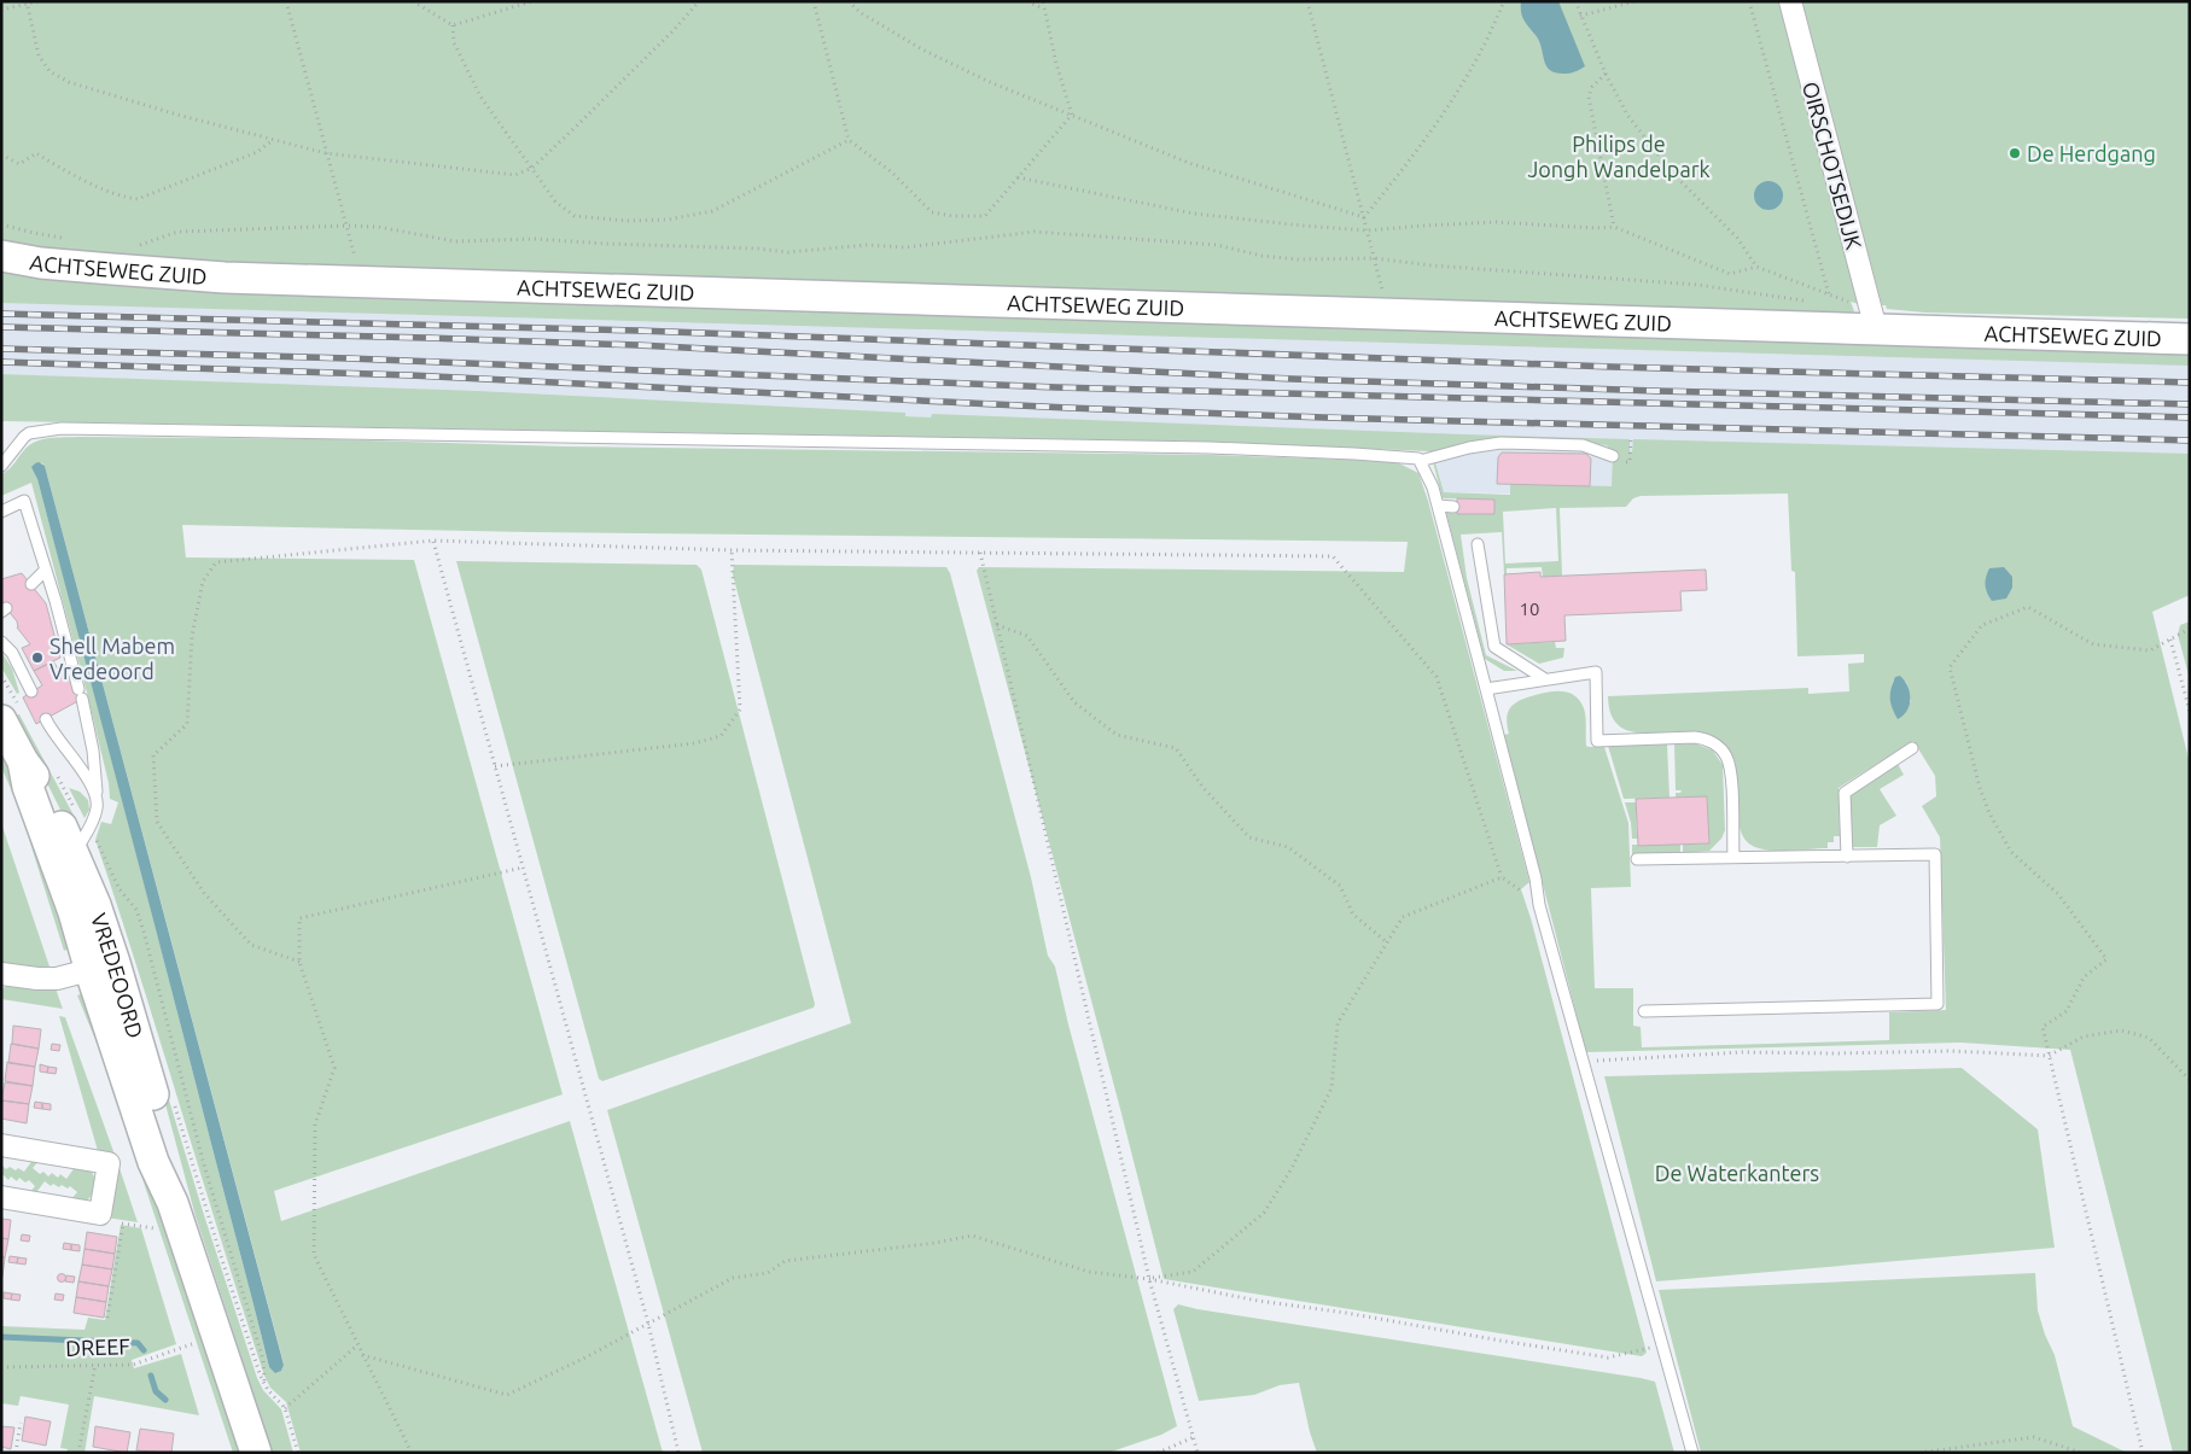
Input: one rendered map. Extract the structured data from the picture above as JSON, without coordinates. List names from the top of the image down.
{
  "streets": {
    "street": ["OIRSCHOTSEDIJK", "ACHTSEWEG ZUID", "VREDEOORD"],
    "path": ["DREEF"]
  },
  "crossings": [
    ["OIRSCHOTSEDIJK", "ACHTSEWEG ZUID"]
  ],
  "parks": ["Philips de Jongh Wandelpark", "De Waterkanters"],
  "places": ["De Herdgang", "Shell Mabem Vredeoord"],
  "house_numbers": ["10"]
}
